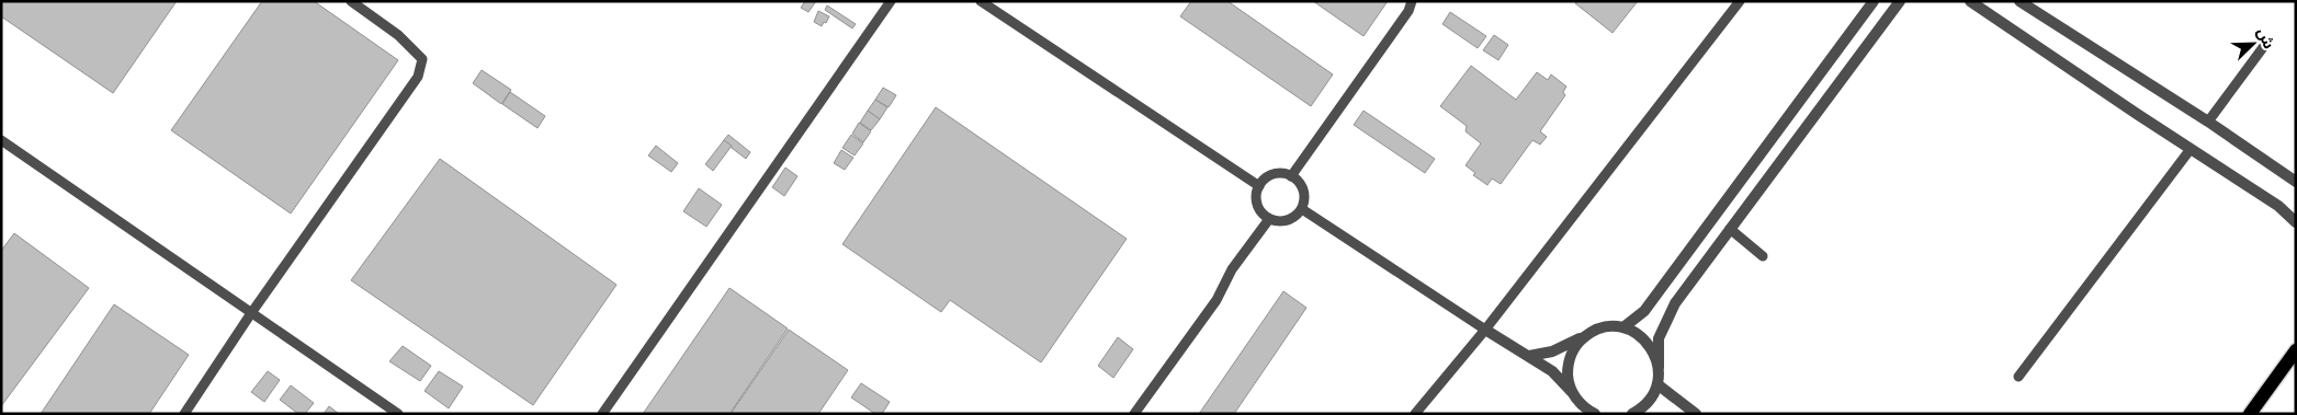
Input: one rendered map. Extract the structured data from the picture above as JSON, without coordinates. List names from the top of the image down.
{
  "north": "top right"
}
